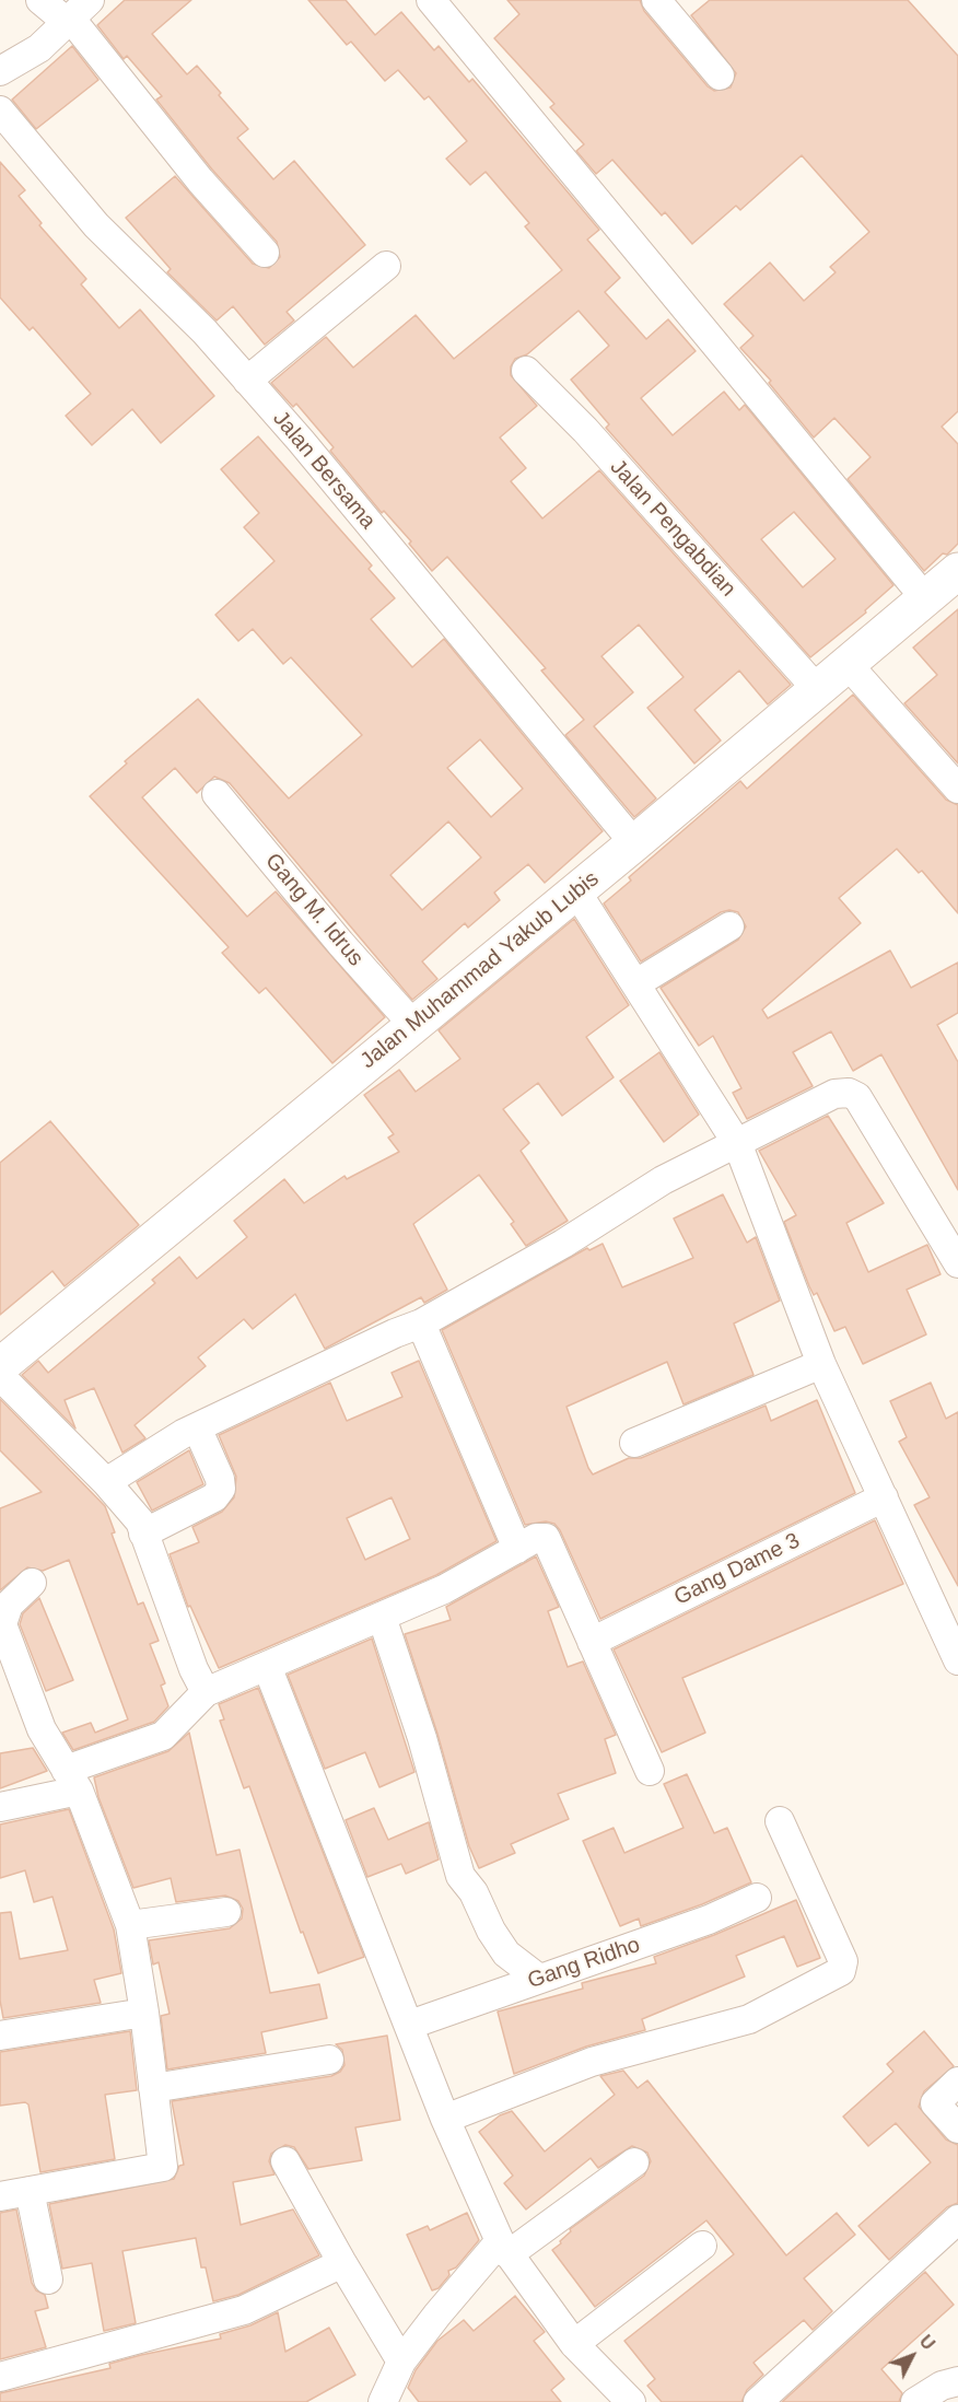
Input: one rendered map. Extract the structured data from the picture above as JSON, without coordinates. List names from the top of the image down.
{
  "streets": {
    "main road": ["Jalan Muhammad Yakub Lubis"],
    "street": [
      "Jalan Bersama",
      "Jalan Pengabdian",
      "Gang M. Idrus",
      "Gang Dame 3",
      "Gang Ridho"
    ]
  },
  "crossings": [
    ["Jalan Bersama", "Jalan Muhammad Yakub Lubis"],
    ["Jalan Pengabdian", "Jalan Muhammad Yakub Lubis"],
    ["Gang M. Idrus", "Jalan Muhammad Yakub Lubis"]
  ],
  "north": "top right"
}
